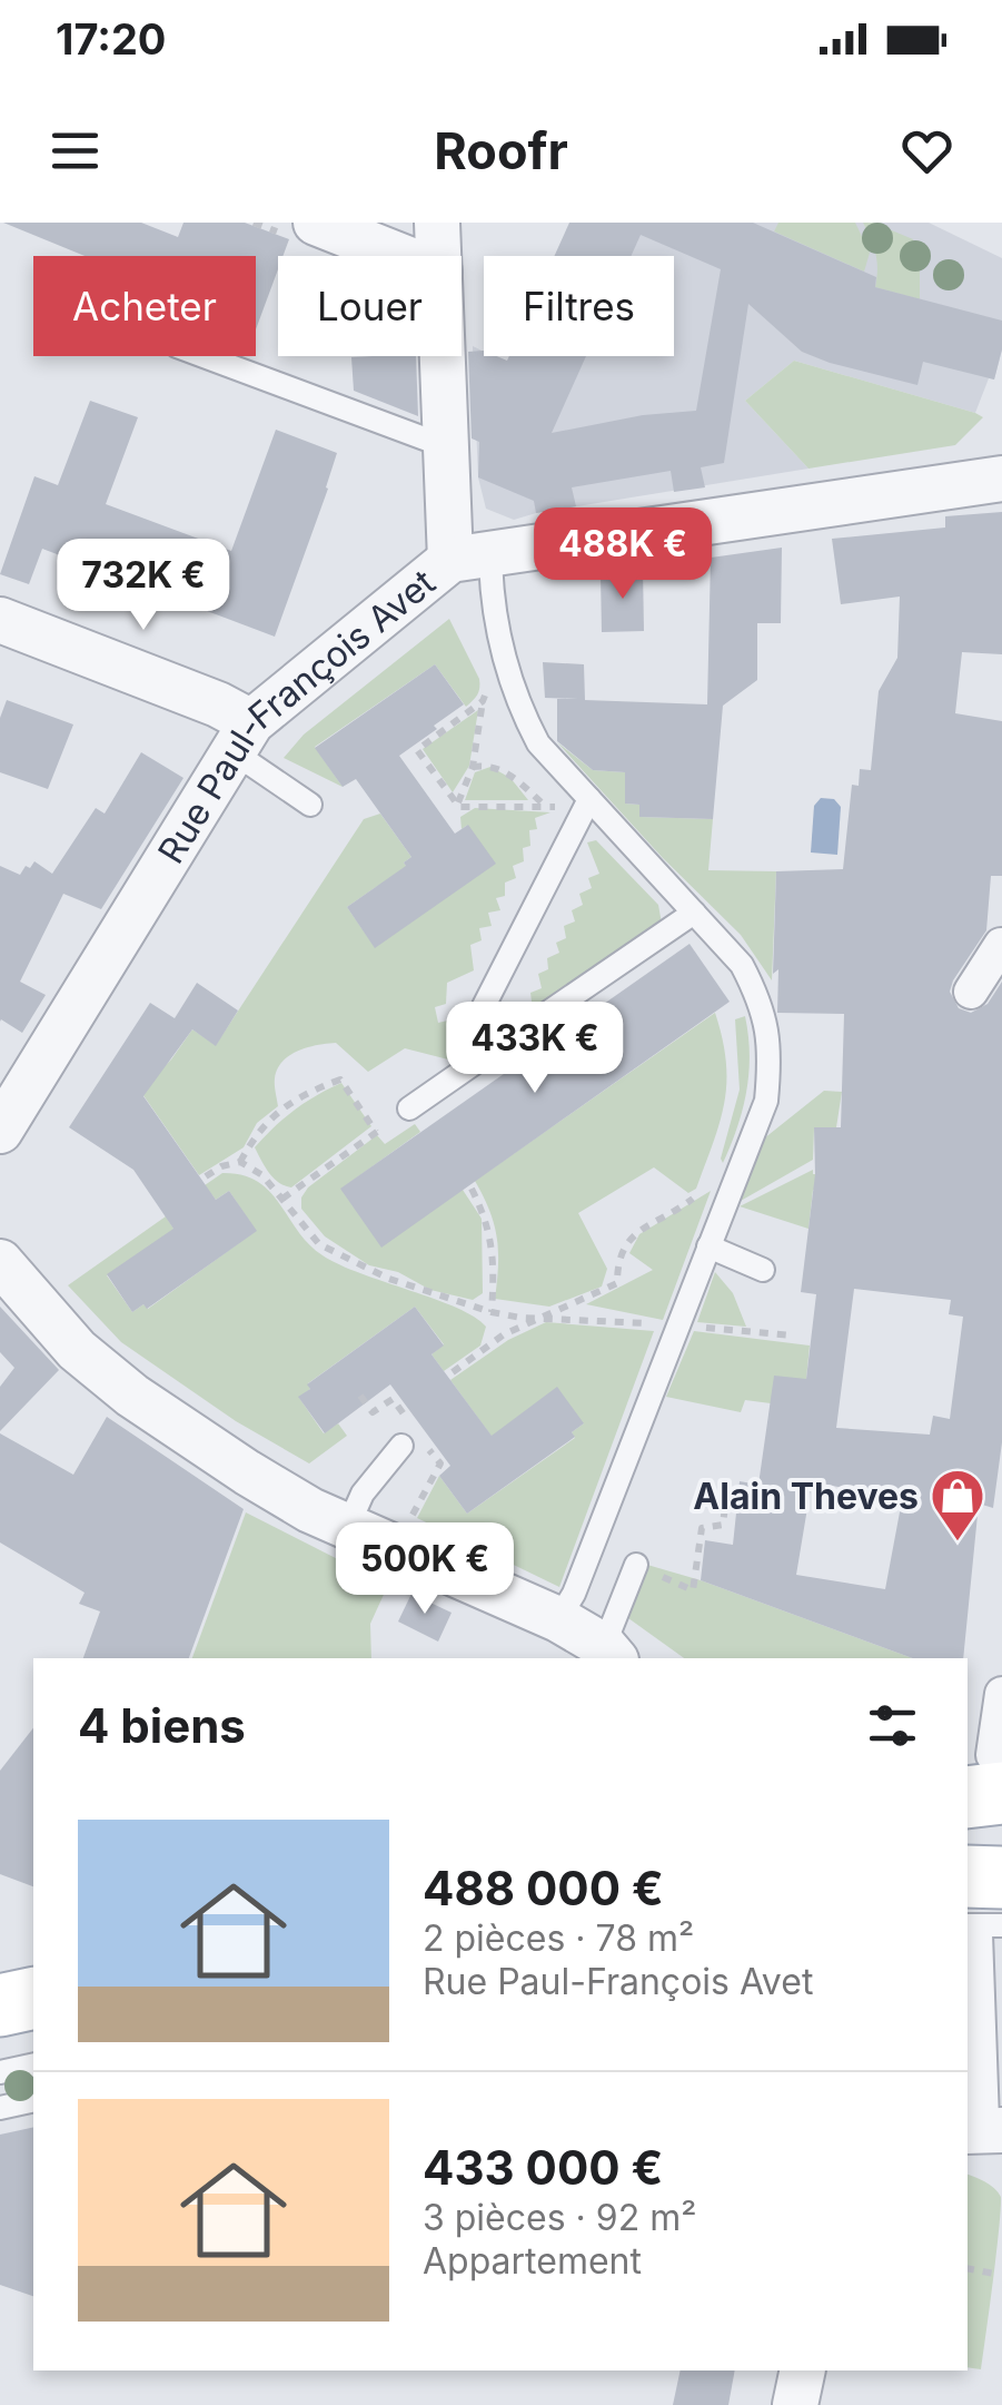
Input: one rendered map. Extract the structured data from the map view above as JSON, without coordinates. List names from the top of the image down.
{
  "streets": {
    "street": ["Rue Paul-François Avet"]
  },
  "places": {
    "shop": ["Alain Theves"]
  },
  "page": {
    "status": "17:20",
    "header": "Roofr",
    "chip": ["Acheter", "Louer", "Filtres"],
    "price": [
      "488K €",
      "732K €",
      "433K €",
      "500K €"
    ],
    "heading": "4 biens",
    "list": [
      {
        "name": "488 000 €",
        "note": "2 pièces · 78 m² · Rue Paul-François Avet"
      },
      {
        "name": "433 000 €",
        "note": "3 pièces · 92 m² · Appartement"
      }
    ]
  }
}
